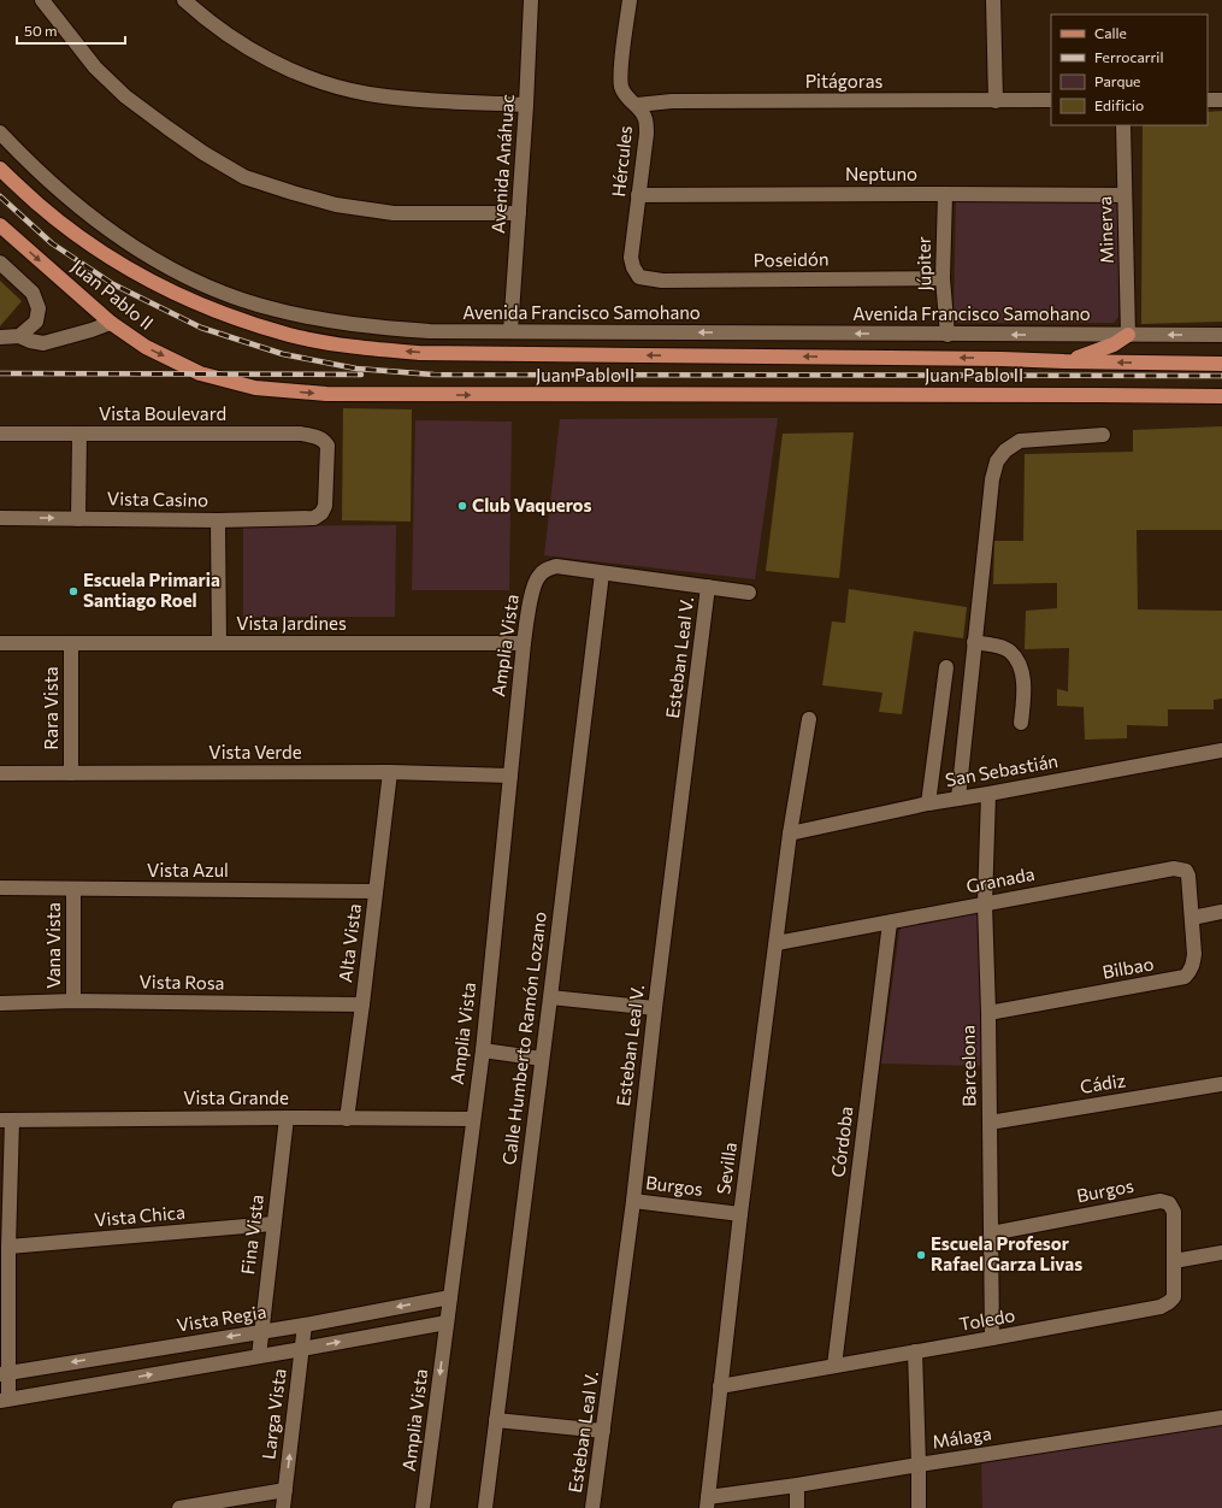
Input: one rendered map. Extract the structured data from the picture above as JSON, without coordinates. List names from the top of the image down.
{
  "streets": {
    "main road": ["Juan Pablo II"],
    "street": [
      "Pitágoras",
      "Hércules",
      "Avenida Anáhuac",
      "Neptuno",
      "Minerva",
      "Poseidón",
      "Júpiter",
      "Avenida Francisco Samohano",
      "Vista Boulevard",
      "Vista Casino",
      "Vista Jardines",
      "Amplia Vista",
      "Esteban Leal V.",
      "Rara Vista",
      "Vista Verde",
      "San Sebastián",
      "Vista Azul",
      "Granada",
      "Alta Vista",
      "Vana Vista",
      "Bilbao",
      "Vista Rosa",
      "Calle Humberto Ramón Lozano",
      "Barcelona",
      "Cádiz",
      "Vista Grande",
      "Córdoba",
      "Sevilla",
      "Burgos",
      "Vista Chica",
      "Fina Vista",
      "Vista Regia",
      "Toledo",
      "Larga Vista",
      "Málaga"
    ]
  },
  "crossings": [
    ["Pitágoras", "Hércules"],
    ["Hércules", "Neptuno"],
    ["Hércules", "Poseidón"],
    ["Avenida Anáhuac", "Avenida Francisco Samohano"],
    ["Neptuno", "Minerva"],
    ["Neptuno", "Júpiter"],
    ["Minerva", "Avenida Francisco Samohano"],
    ["Poseidón", "Júpiter"],
    ["Júpiter", "Avenida Francisco Samohano"],
    ["Vista Boulevard", "Vista Casino"],
    ["Vista Jardines", "Amplia Vista"],
    ["Vista Jardines", "Rara Vista"],
    ["Amplia Vista", "Vista Verde"],
    ["Amplia Vista", "Calle Humberto Ramón Lozano"],
    ["Amplia Vista", "Vista Grande"],
    ["Amplia Vista", "Vista Regia"],
    ["Esteban Leal V.", "Burgos"],
    ["Rara Vista", "Vista Verde"],
    ["Vista Verde", "Alta Vista"],
    ["San Sebastián", "Barcelona"],
    ["San Sebastián", "Sevilla"],
    ["Vista Azul", "Alta Vista"],
    ["Vista Azul", "Vana Vista"],
    ["Granada", "Bilbao"],
    ["Granada", "Barcelona"],
    ["Granada", "Córdoba"],
    ["Granada", "Sevilla"],
    ["Alta Vista", "Vista Rosa"],
    ["Alta Vista", "Vista Grande"],
    ["Vana Vista", "Vista Rosa"],
    ["Bilbao", "Barcelona"],
    ["Barcelona", "Cádiz"],
    ["Barcelona", "Burgos"],
    ["Barcelona", "Toledo"],
    ["Vista Grande", "Fina Vista"],
    ["Córdoba", "Toledo"],
    ["Sevilla", "Burgos"],
    ["Sevilla", "Toledo"],
    ["Sevilla", "Málaga"],
    ["Burgos", "Toledo"],
    ["Vista Chica", "Fina Vista"],
    ["Fina Vista", "Vista Regia"],
    ["Vista Regia", "Larga Vista"]
  ],
  "one_way": ["Avenida Francisco Samohano", "Larga Vista"],
  "places": ["Club Vaqueros", "Escuela Primaria Santiago Roel", "Escuela Profesor Rafael Garza Livas"],
  "legend": [
    "Calle",
    "Ferrocarril",
    "Parque",
    "Edificio"
  ],
  "scale_bar": "50 m"
}
